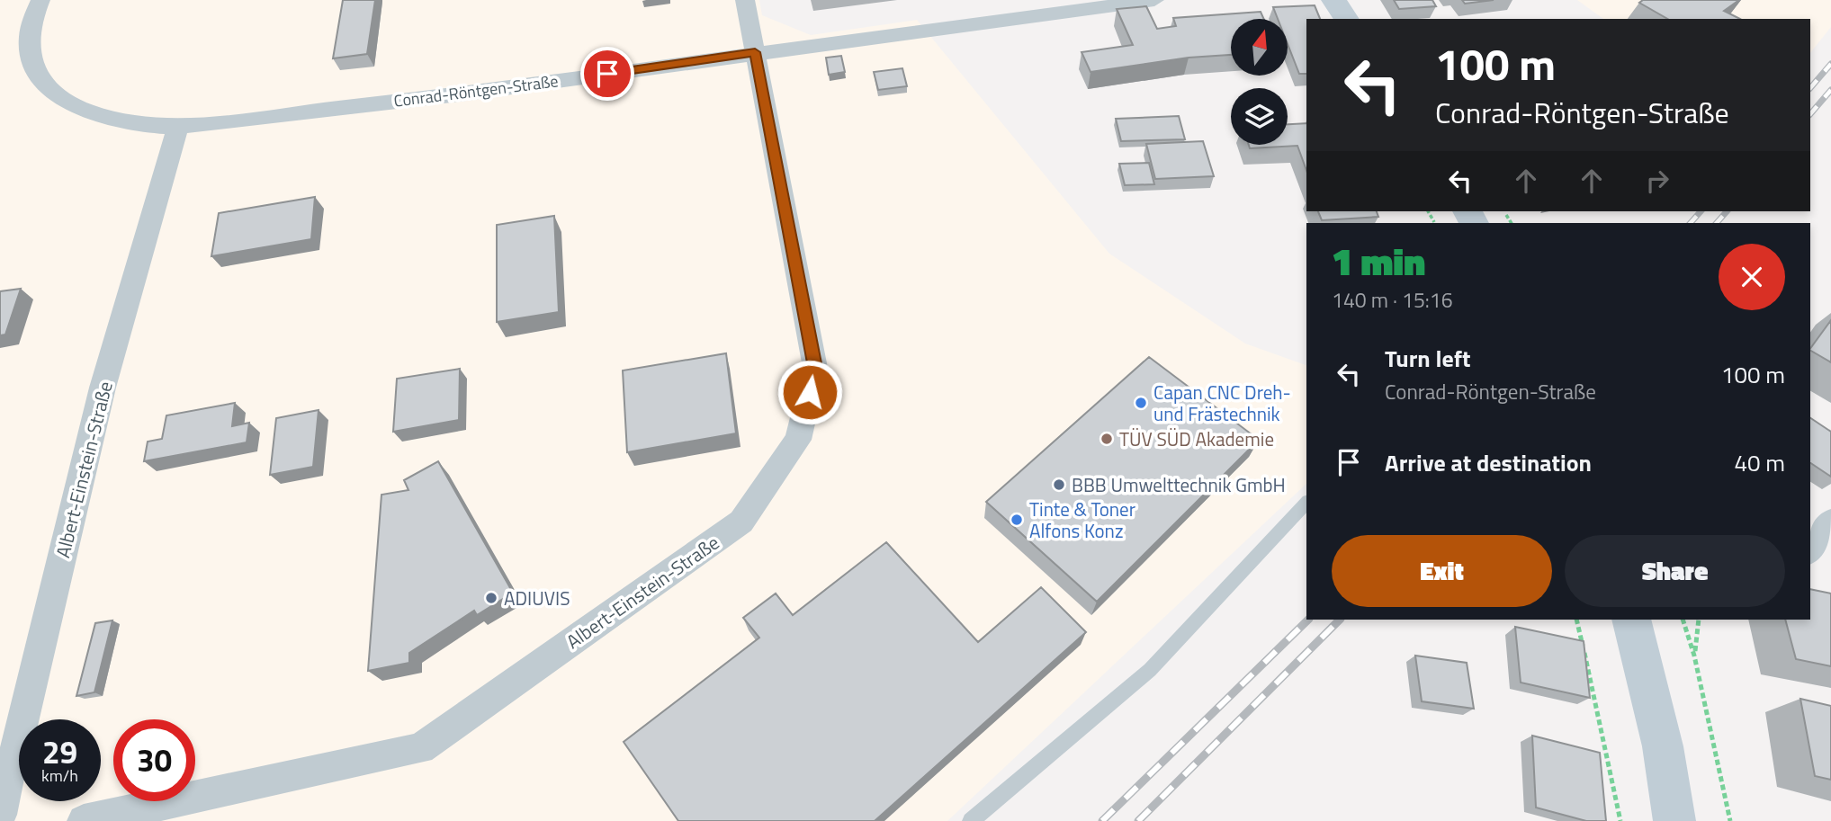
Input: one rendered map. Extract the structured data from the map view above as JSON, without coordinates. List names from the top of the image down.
{
  "streets": {
    "street": ["Conrad-Röntgen-Straße", "Albert-Einstein-Straße"]
  },
  "crossings": [
    ["Conrad-Röntgen-Straße", "Albert-Einstein-Straße"]
  ],
  "places": [
    "Capan CNC Dreh- und Frästechnik",
    "TÜV SÜD Akademie",
    "BBB Umwelttechnik GmbH",
    "Tinte & Toner Alfons Konz",
    "ADIUVIS"
  ],
  "north": "top",
  "page": {
    "turn": ["100 m", "Conrad-Röntgen-Straße"],
    "heading": ["1 min", "140 m · 15:16"],
    "list": [
      {
        "name": "Turn left",
        "note": "Conrad-Röntgen-Straße",
        "value": "100 m"
      },
      {
        "name": "Arrive at destination",
        "value": "40 m"
      }
    ],
    "buttons": ["Exit", "Share"],
    "speed": "29 km/h",
    "limit": "30"
  }
}
